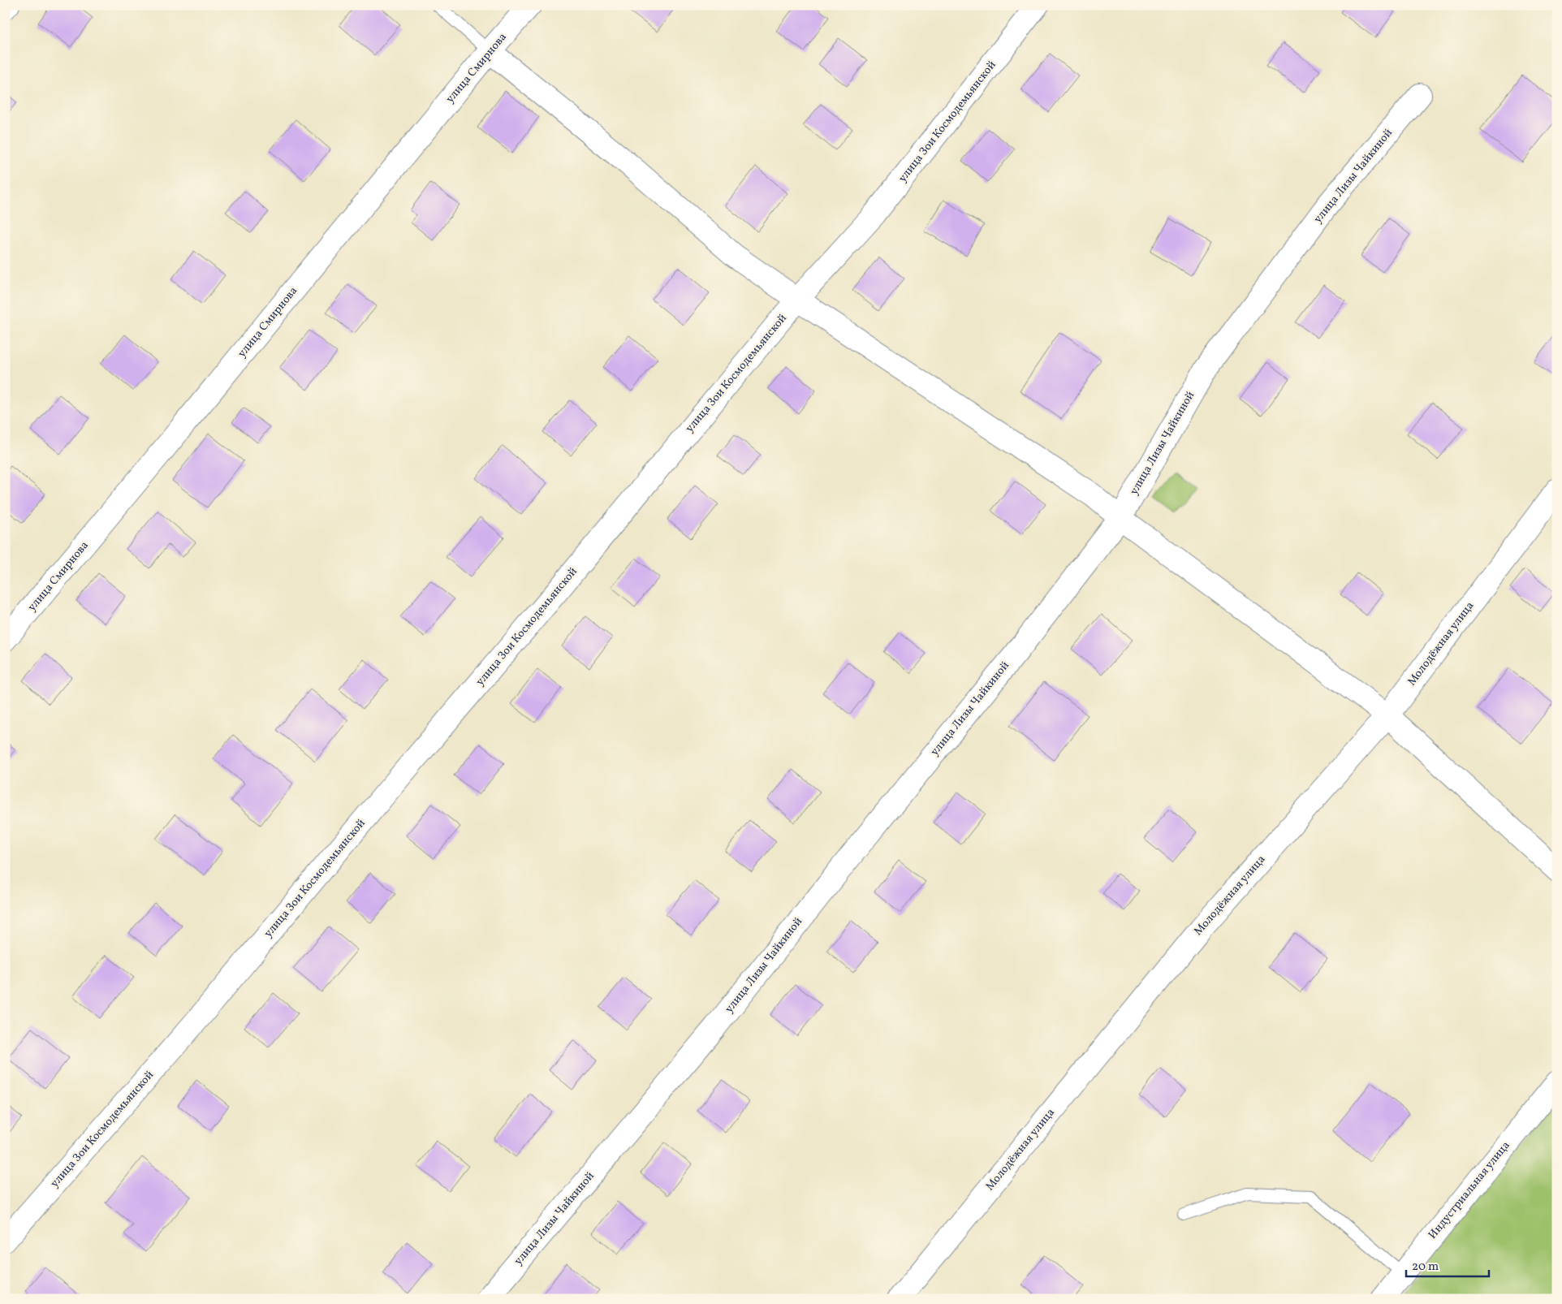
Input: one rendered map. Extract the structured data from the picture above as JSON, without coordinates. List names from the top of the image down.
{
  "streets": {
    "street": [
      "улица Смирнова",
      "улица Зои Космодемьянской",
      "улица Лизы Чайкиной",
      "Молодёжная улица",
      "Индустриальная улица"
    ]
  },
  "scale_bar": "20 m"
}
